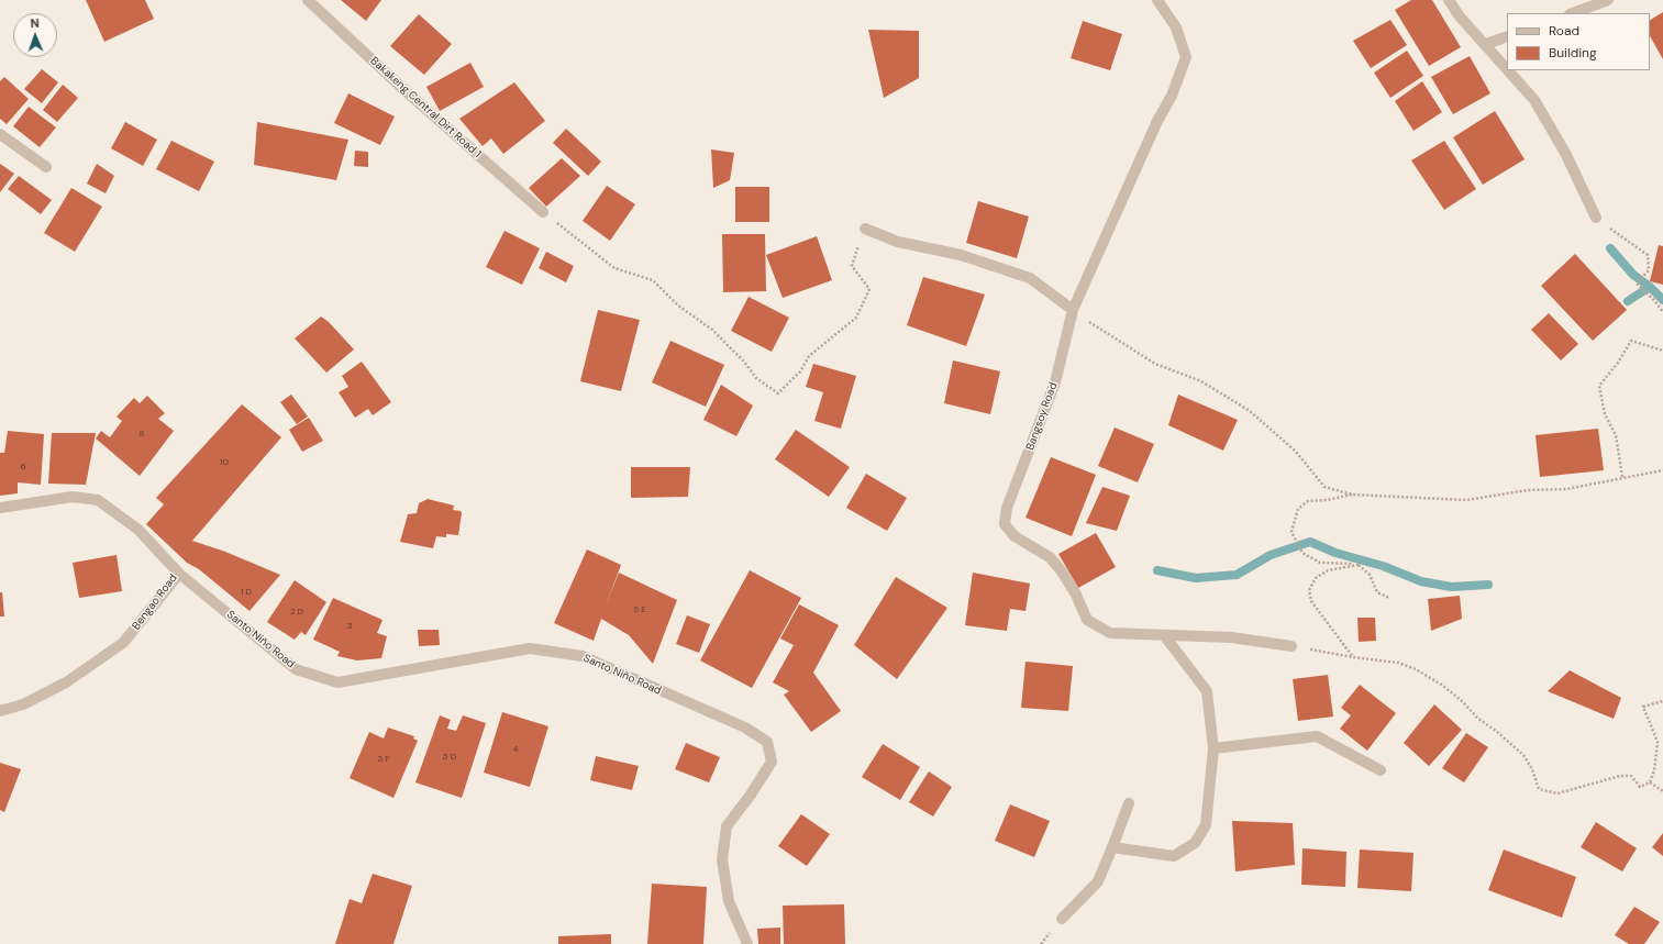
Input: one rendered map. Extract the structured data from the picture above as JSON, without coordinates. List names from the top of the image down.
{
  "streets": {
    "street": [
      "Bakakeng Central Dirt Road 1",
      "Bangsoy Road",
      "Bengao Road",
      "Santo Niño Road"
    ]
  },
  "crossings": [
    ["Bengao Road", "Santo Niño Road"]
  ],
  "house_numbers": [
    "8",
    "10",
    "6",
    "1 D",
    "5 E",
    "2 D",
    "3",
    "4",
    "3 D",
    "3 F"
  ],
  "legend": ["Road", "Building"],
  "north": "top"
}
